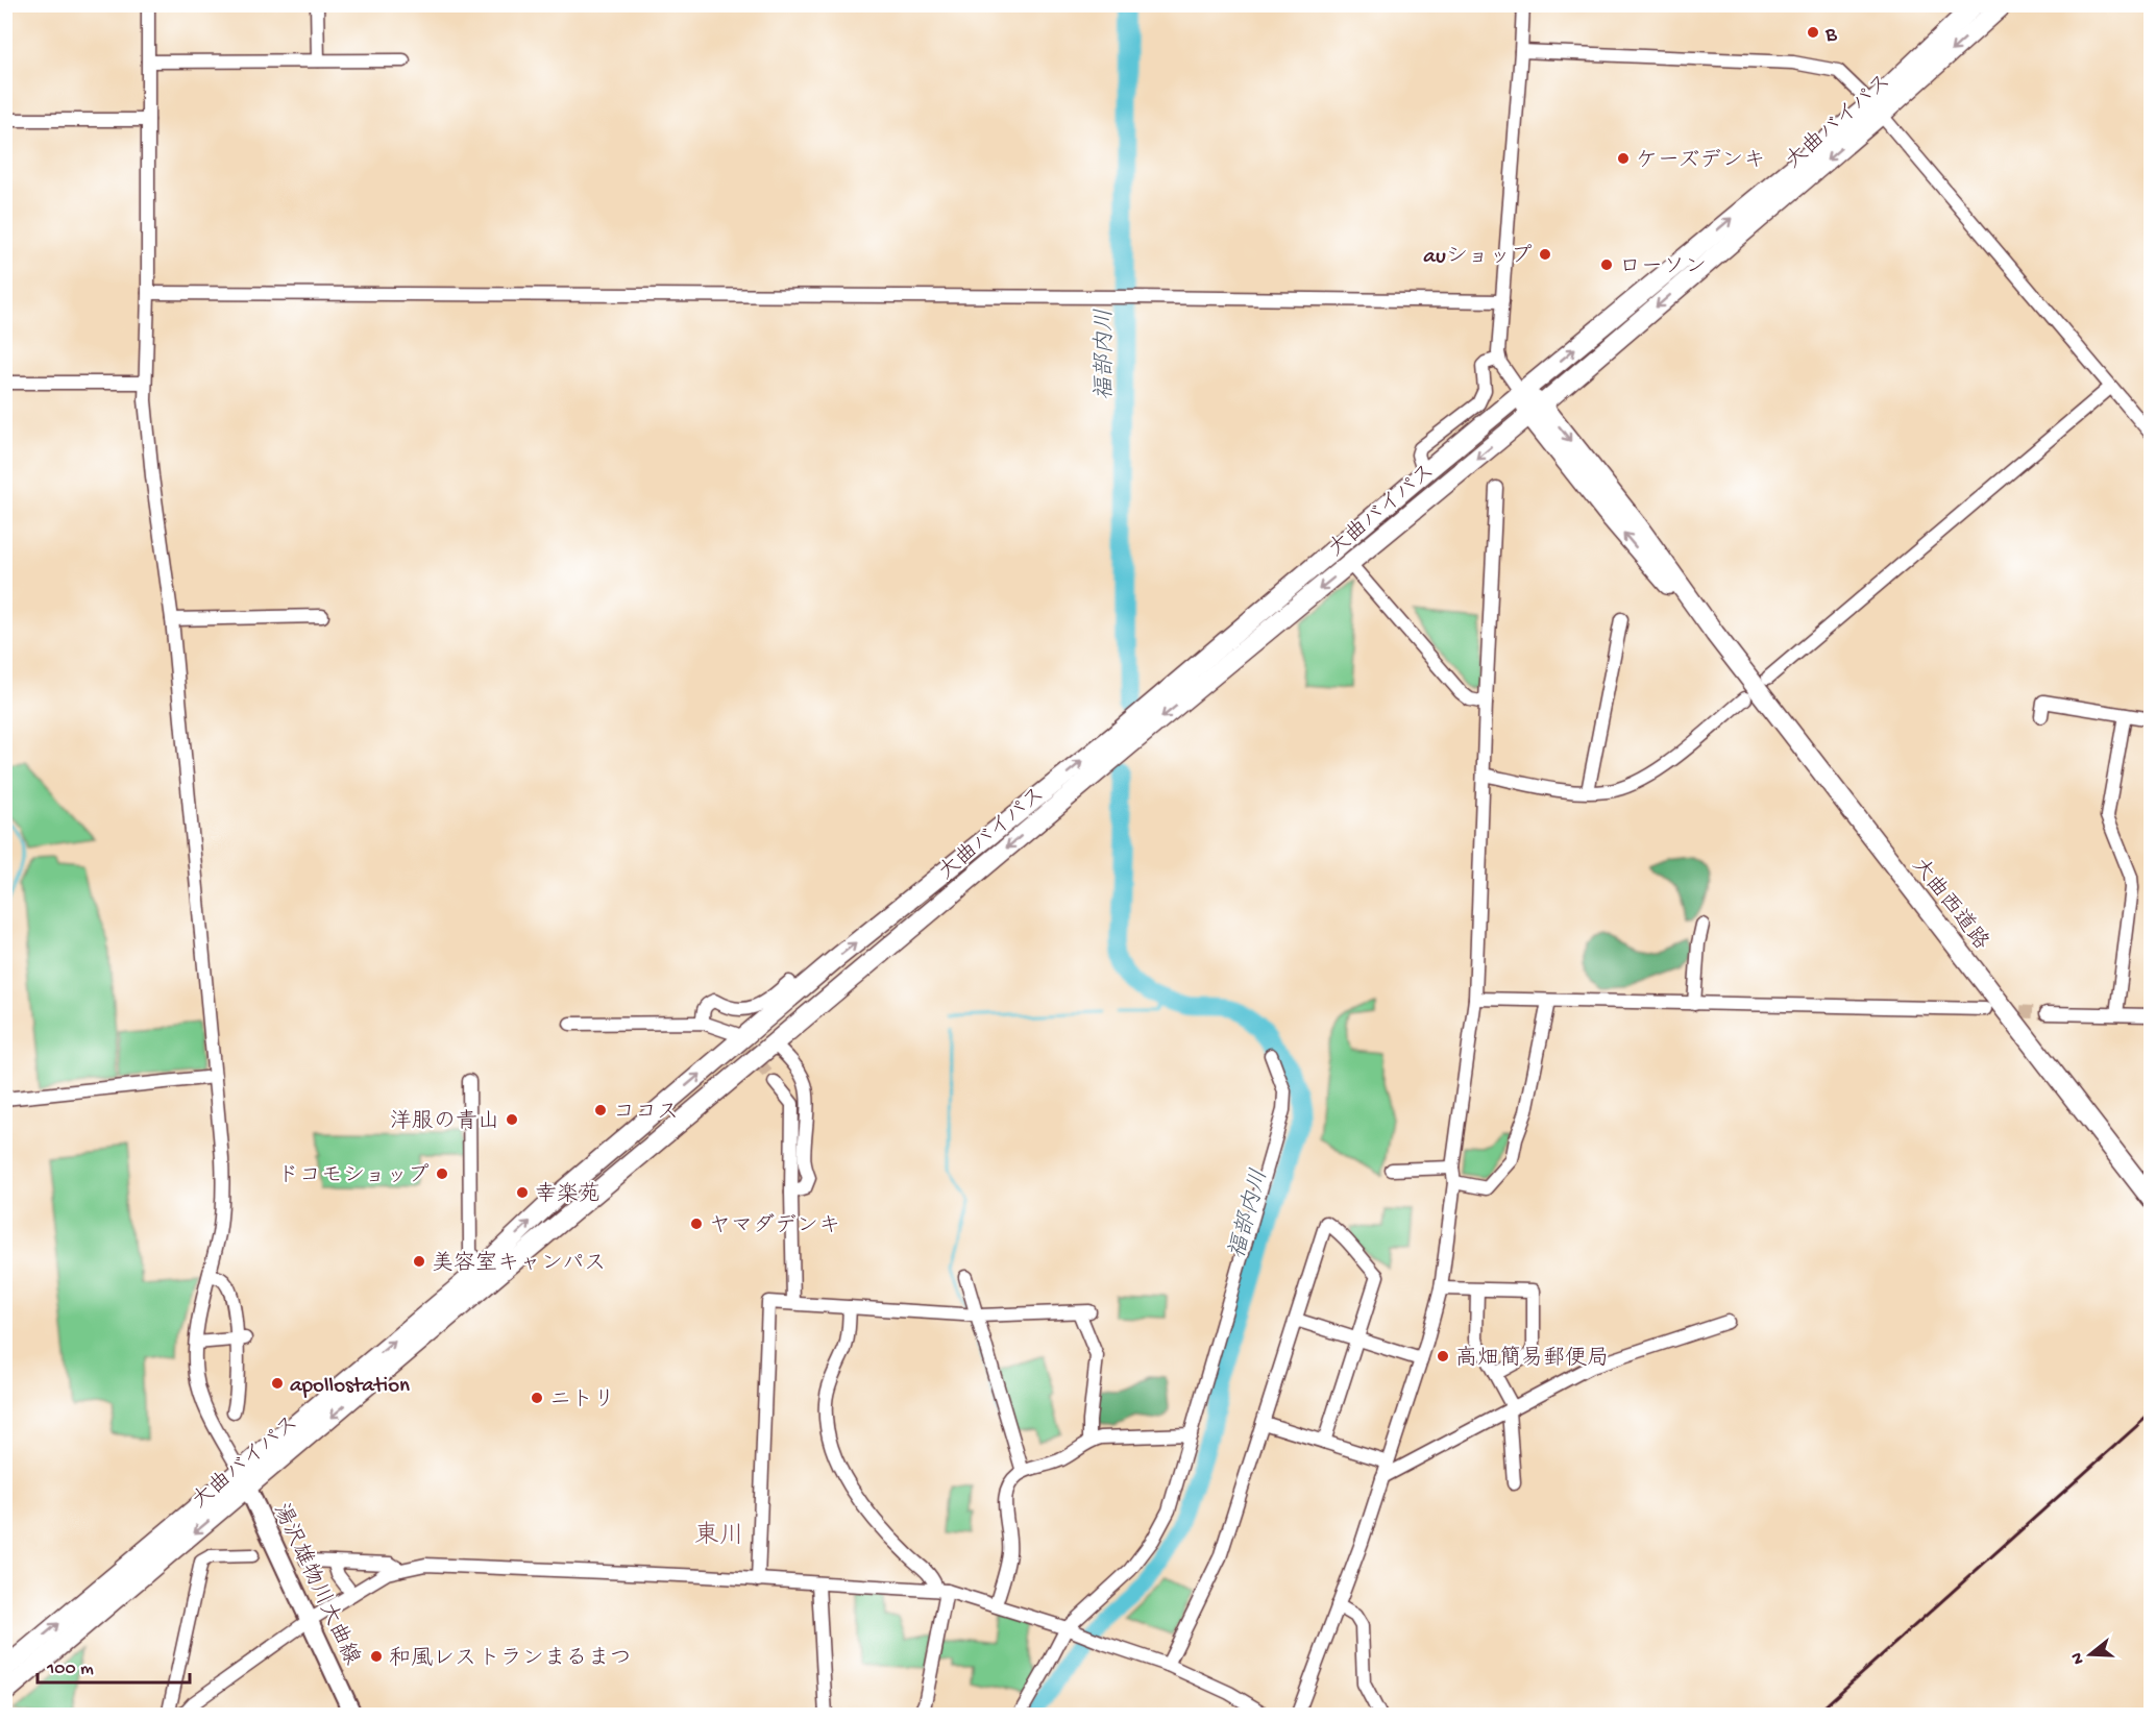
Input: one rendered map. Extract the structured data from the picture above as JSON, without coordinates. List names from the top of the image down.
{
  "streets": {
    "highway": ["大曲バイパス", "大曲西道路"],
    "main road": ["湯沢雄物川大曲線"]
  },
  "crossings": [
    ["大曲バイパス", "大曲西道路"],
    ["大曲バイパス", "湯沢雄物川大曲線"]
  ],
  "districts": ["東川"],
  "water": ["福部内川"],
  "places": [
    "B",
    "ケーズデンキ",
    "auショップ",
    "ローソン",
    "ココス",
    "洋服の青山",
    "ドコモショップ",
    "幸楽苑",
    "ヤマダデンキ",
    "美容室キャンパス",
    "高畑簡易郵便局",
    "apollostation",
    "ニトリ",
    "和風レストランまるまつ"
  ],
  "scale_bar": "100 m",
  "north": "left"
}
